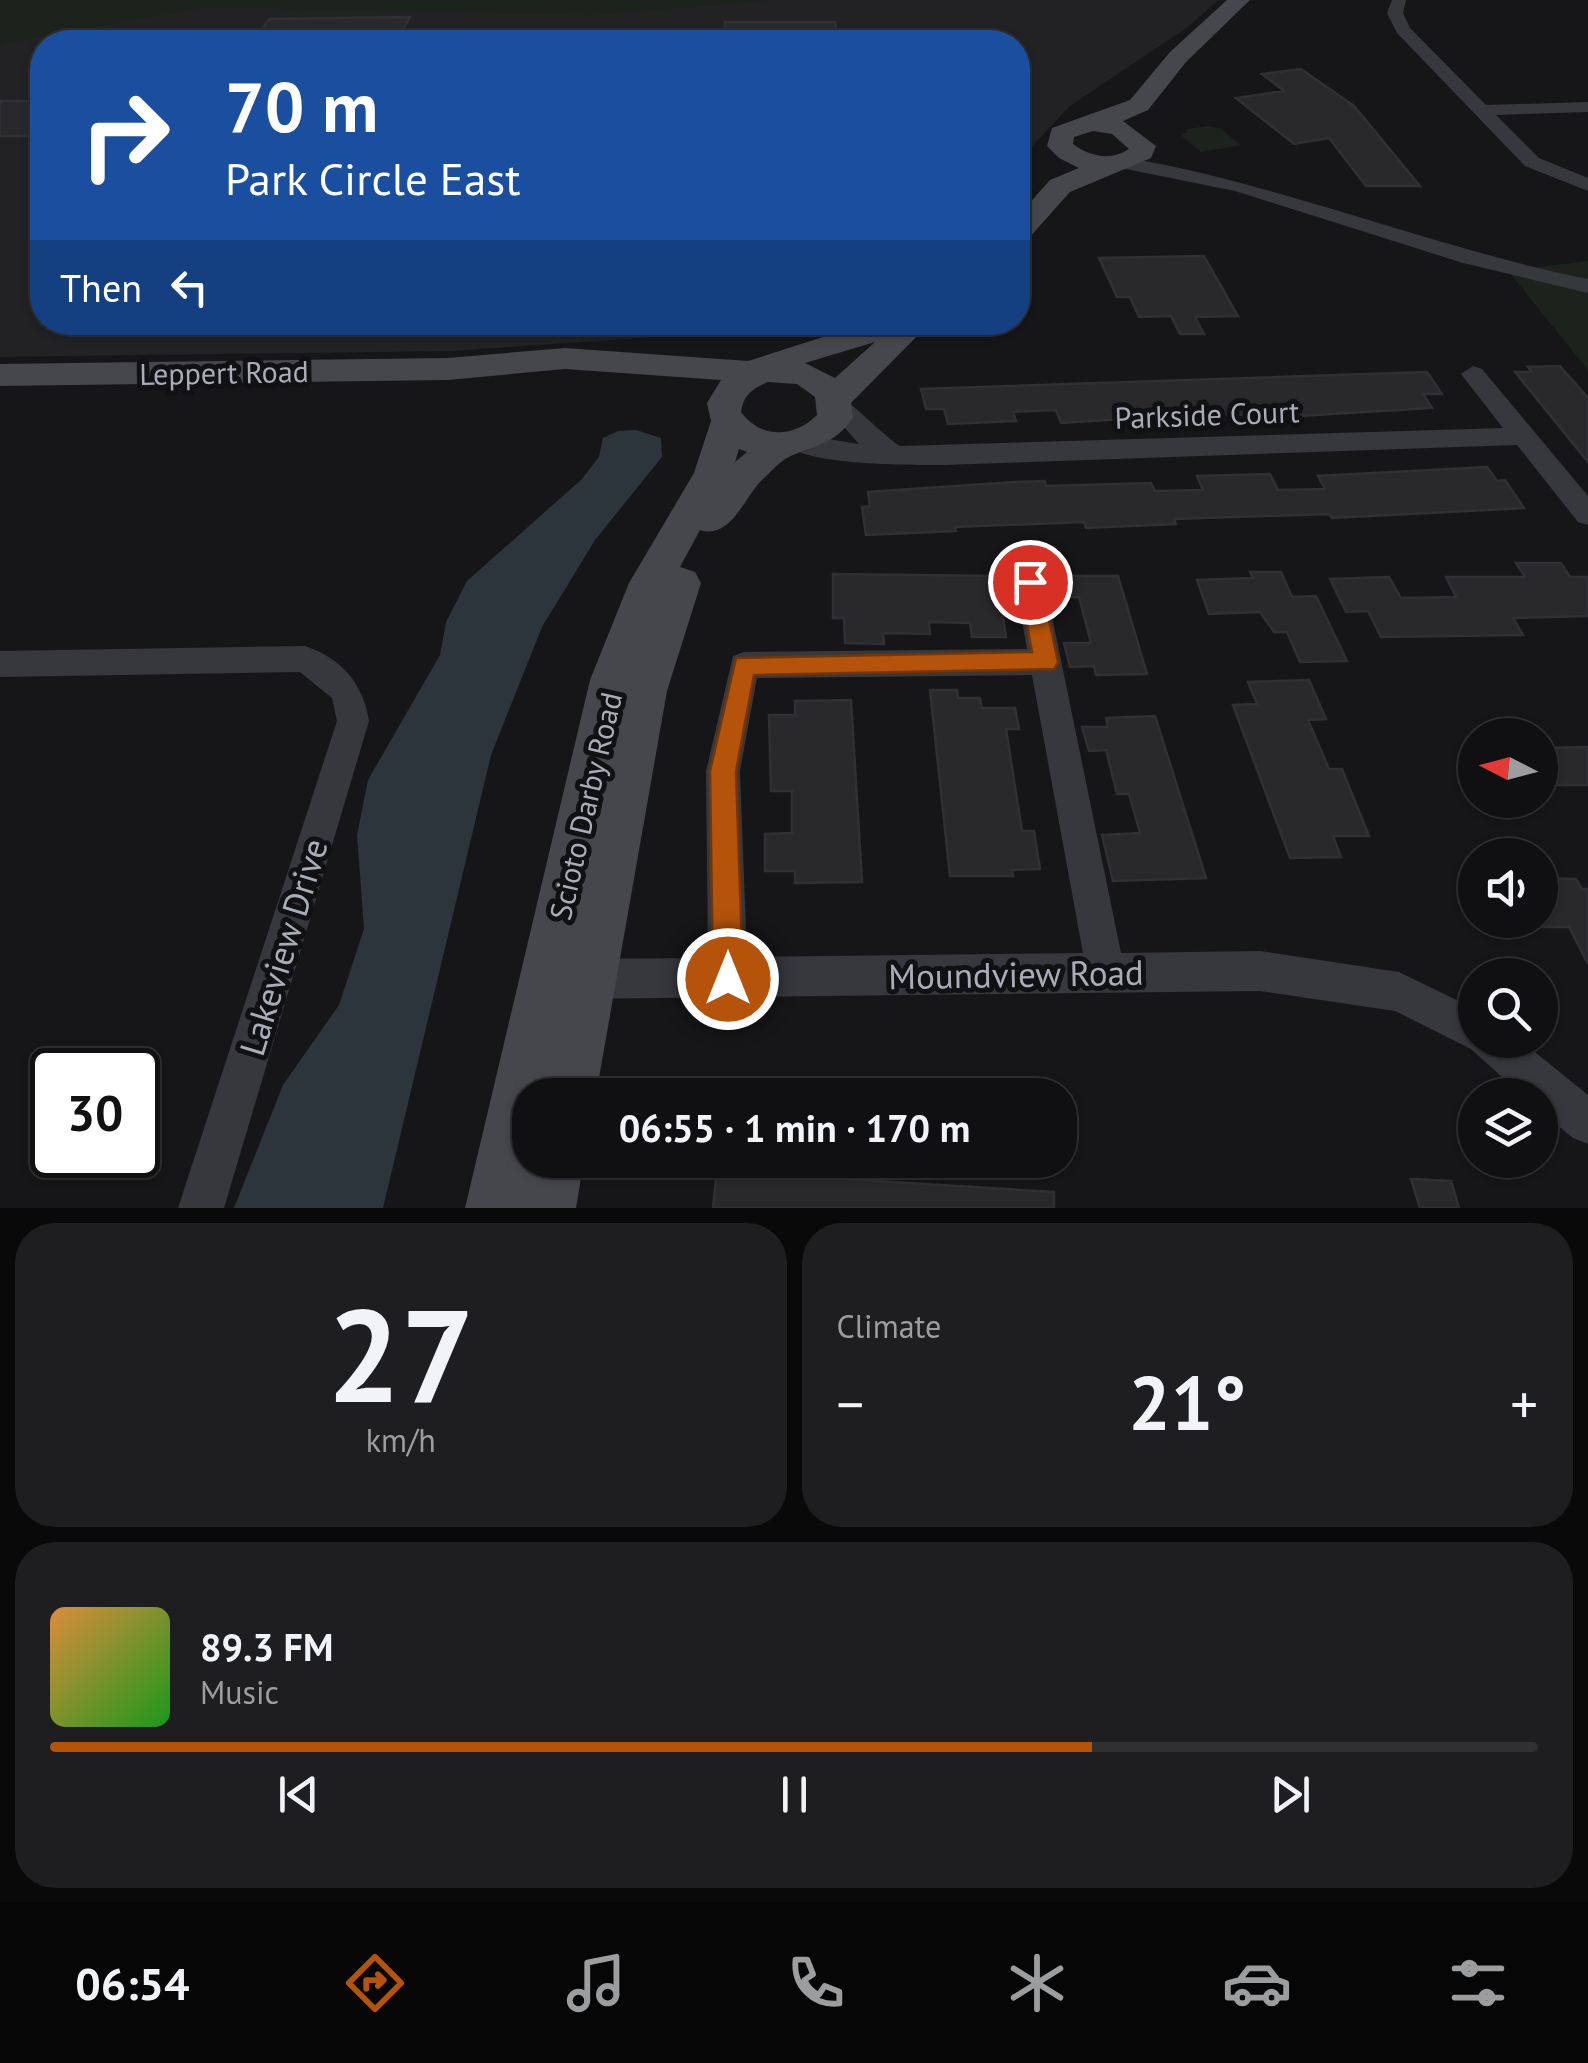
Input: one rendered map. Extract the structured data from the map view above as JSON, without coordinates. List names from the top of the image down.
{
  "streets": {
    "main road": ["Leppert Road", "Scioto Darby Road"],
    "street": ["Parkside Court", "Lakeview Drive", "Moundview Road"]
  },
  "crossings": [
    ["Leppert Road", "Parkside Court"],
    ["Leppert Road", "Scioto Darby Road"],
    ["Parkside Court", "Scioto Darby Road"],
    ["Scioto Darby Road", "Moundview Road"]
  ],
  "north": "left",
  "page": {
    "turn": ["70 m", "Park Circle East"],
    "then": "Then",
    "limit": "30",
    "trip": "06:55 · 1 min · 170 m",
    "tile": [
      ["27", "km/h"],
      "Climate"
    ],
    "heat": ["−", "21°", "+"],
    "song": ["89.3 FM", "Music"],
    "tabs": "06:54"
  }
}
